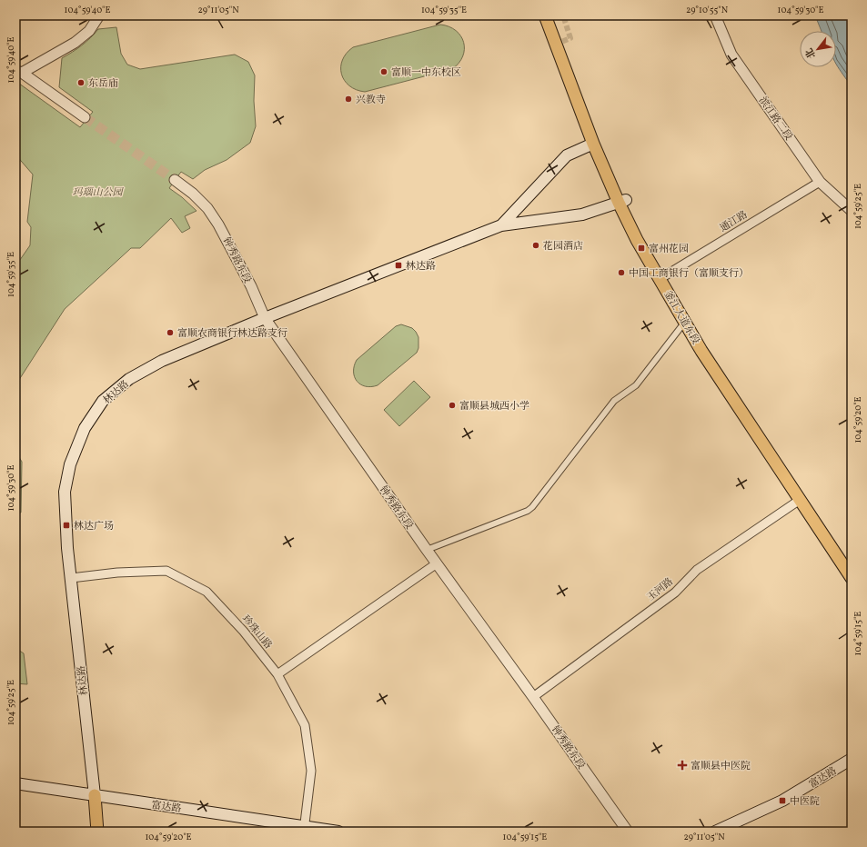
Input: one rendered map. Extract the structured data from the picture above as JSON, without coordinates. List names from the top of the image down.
{
  "streets": {
    "main road": ["釜江大道东段", "林达路", "富达路"],
    "street": [
      "滨江路二段",
      "通江路",
      "钟秀路东段",
      "玉河路",
      "珍珠山路"
    ]
  },
  "crossings": [
    ["滨江路二段", "通江路"],
    ["通江路", "釜江大道东段"],
    ["钟秀路东段", "林达路"],
    ["钟秀路东段", "玉河路"],
    ["釜江大道东段", "玉河路"],
    ["林达路", "珍珠山路"],
    ["林达路", "富达路"],
    ["珍珠山路", "富达路"]
  ],
  "parks": ["玛瑙山公园"],
  "places": {
    "other": [
      "富顺一中东校区",
      "东岳庙",
      "兴教寺",
      "花园酒店",
      "中国工商银行（富顺支行）",
      "富顺农商银行林达路支行",
      "富顺县城西小学"
    ],
    "transit": [
      "富州花园",
      "林达路",
      "林达广场",
      "中医院"
    ],
    "health": ["富顺县中医院"]
  },
  "north": "bottom left",
  "coordinates": [
    "104°59'40\"E",
    "29°11'05\"N",
    "104°59'35\"E",
    "29°10'55\"N",
    "104°59'30\"E",
    "104°59'25\"E",
    "104°59'20\"E",
    "104°59'15\"E"
  ]
}
